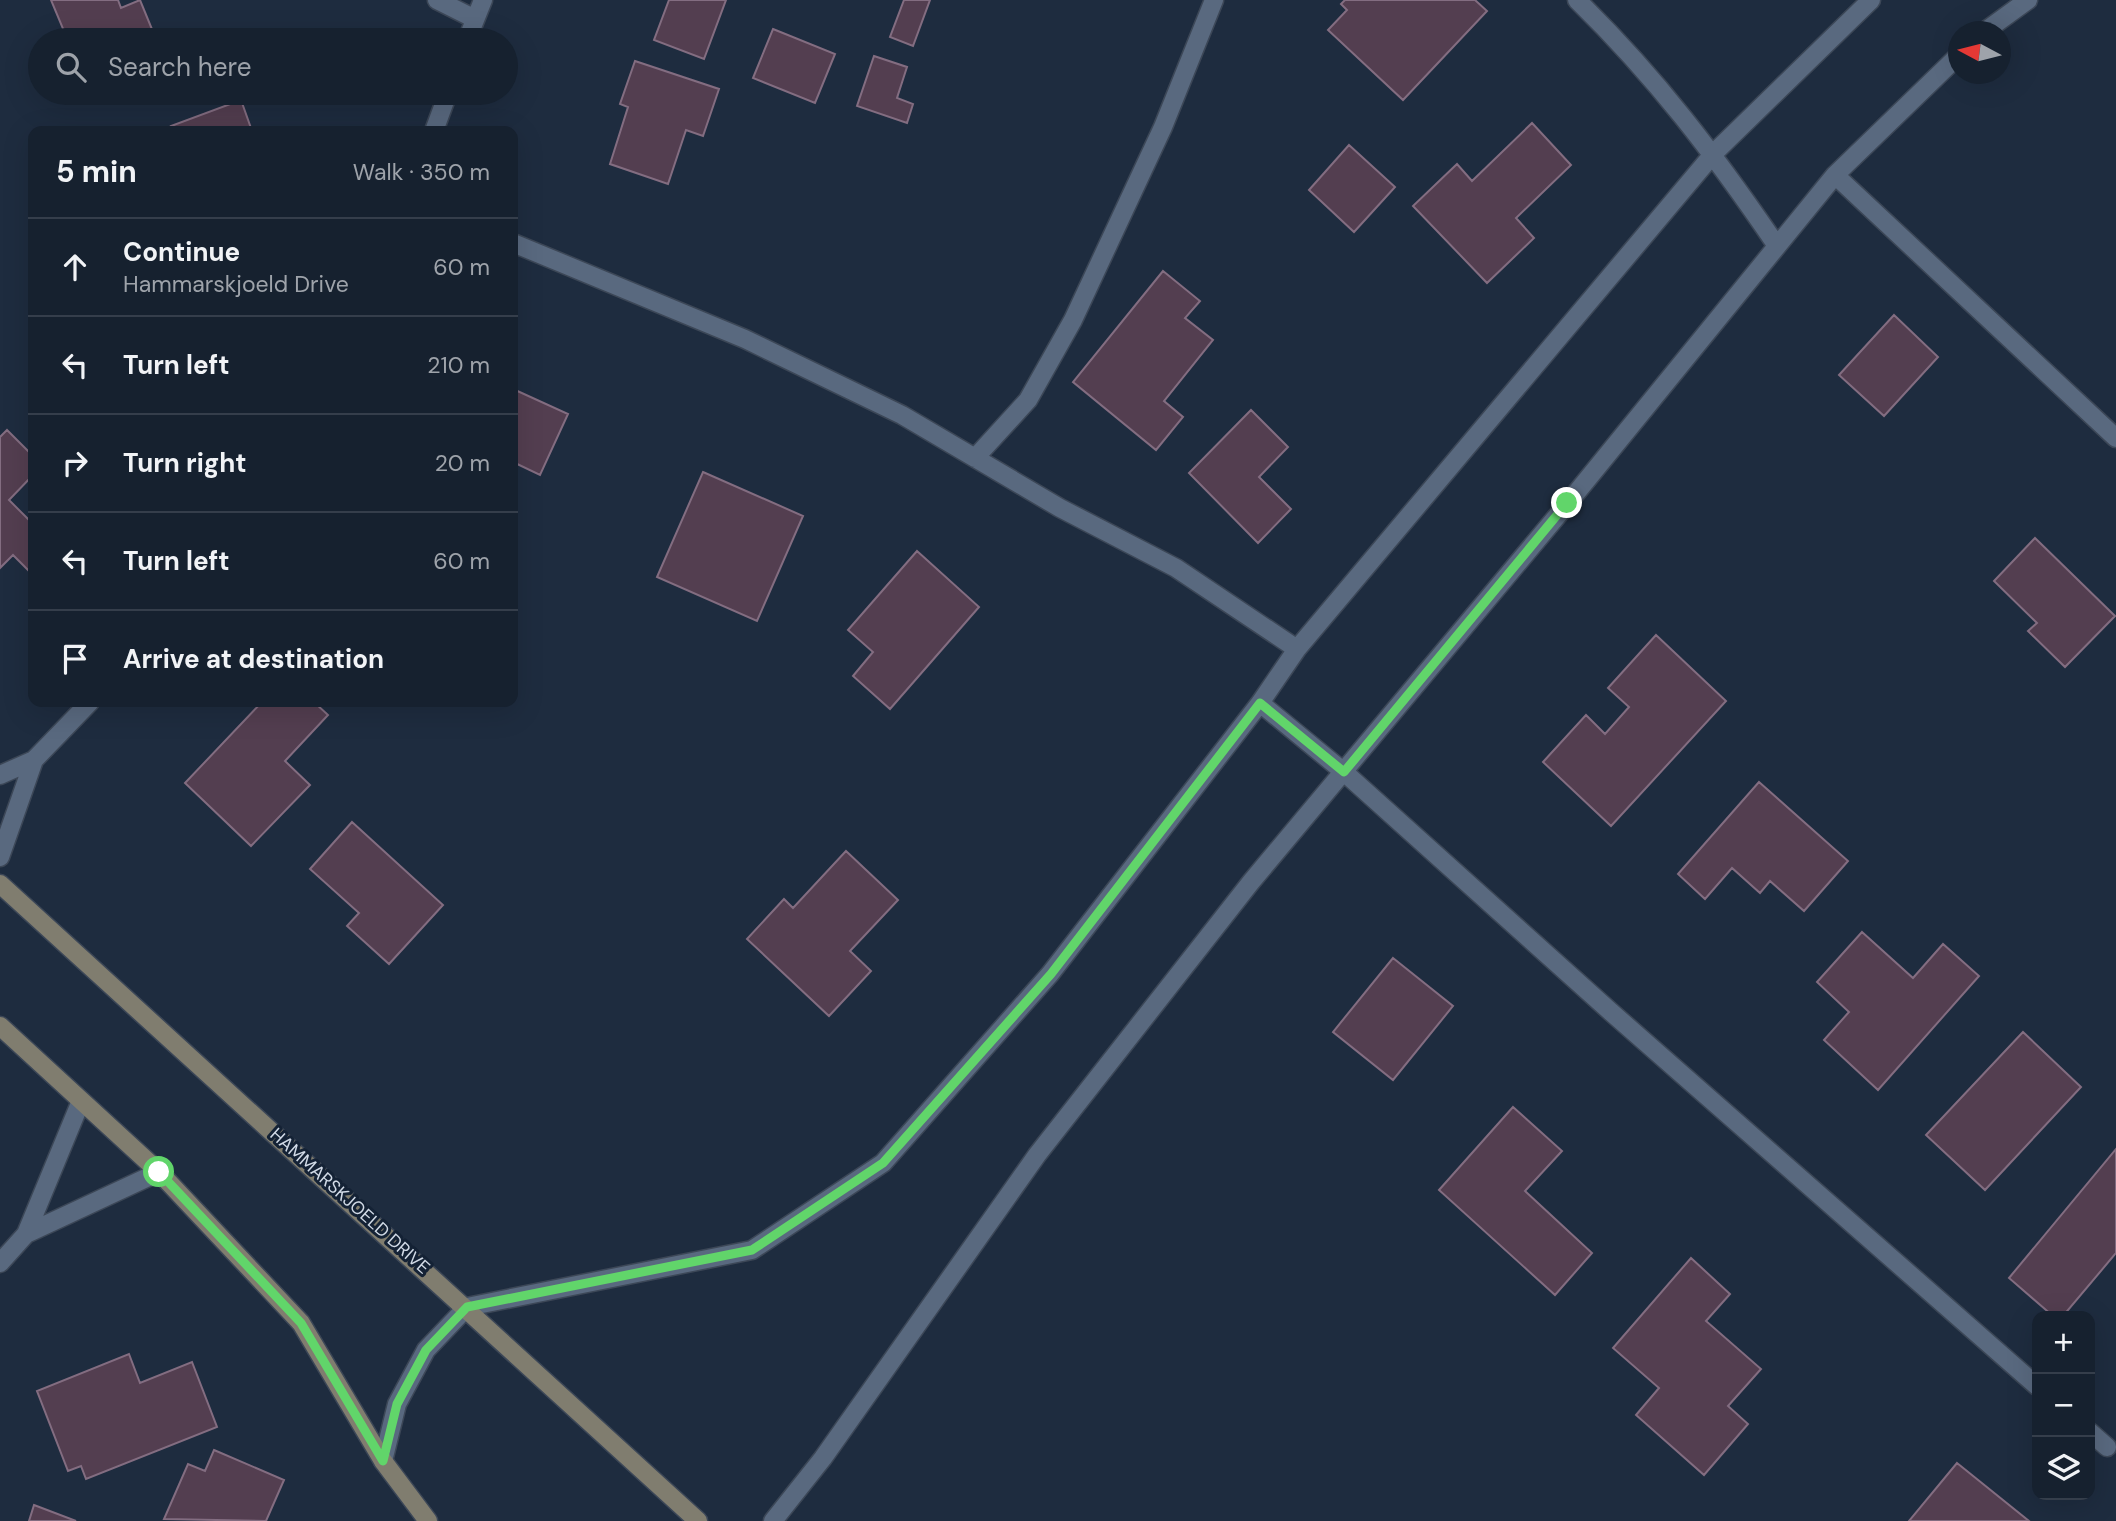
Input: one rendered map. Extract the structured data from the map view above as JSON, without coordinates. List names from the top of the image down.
{
  "streets": {
    "main road": ["HAMMARSKJOELD DRIVE"]
  },
  "north": "left",
  "page": {
    "search": "Search here",
    "heading": ["5 min", "Walk · 350 m"],
    "list": [
      ["Continue", "Hammarskjoeld Drive", "60 m"],
      ["Turn left", "210 m"],
      ["Turn right", "20 m"],
      ["Turn left", "60 m"],
      "Arrive at destination"
    ],
    "map_buttons": ["+", "−"]
  }
}
